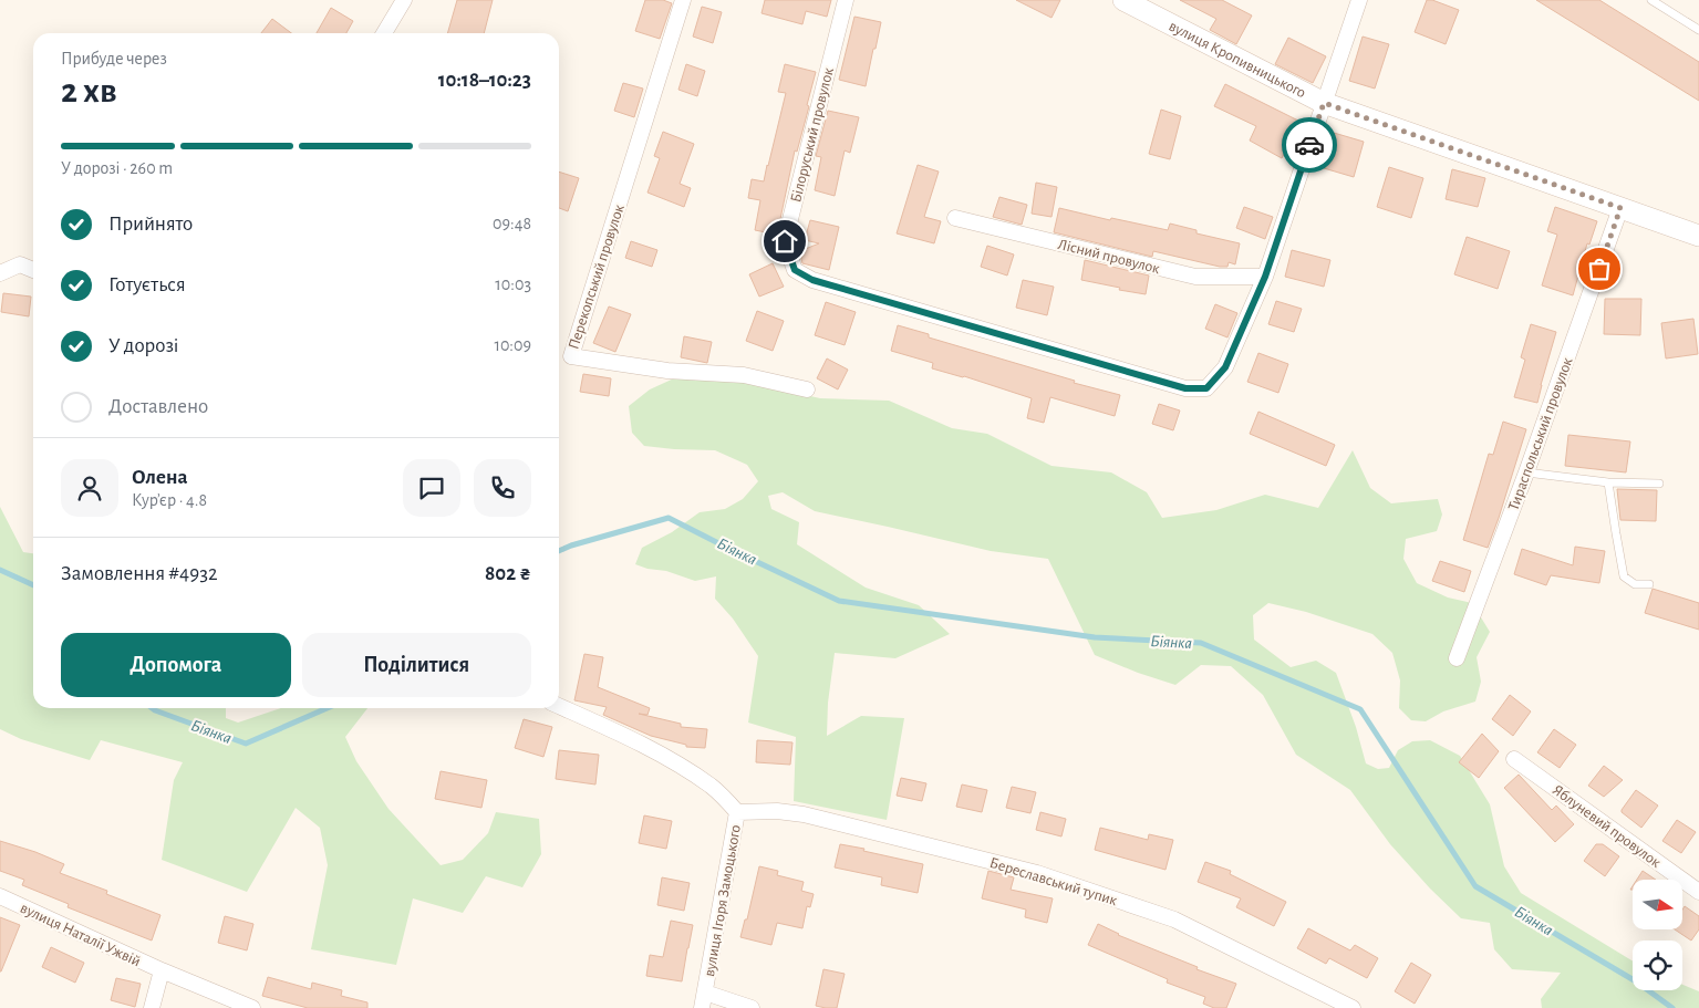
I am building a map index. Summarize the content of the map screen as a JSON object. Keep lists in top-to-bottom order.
{
  "streets": {
    "main road": ["вулиця Кропивницького"],
    "street": [
      "Білоруський провулок",
      "Лісний провулок",
      "Перекопський провулок",
      "Тираспольський провулок",
      "Яблуневий провулок",
      "Береславський тупик",
      "вулиця Ігоря Замоцького",
      "вулиця Наталії Ужвій"
    ]
  },
  "crossings": [
    ["вулиця Кропивницького", "Тираспольський провулок"],
    ["Білоруський провулок", "Лісний провулок"],
    ["Береславський тупик", "вулиця Ігоря Замоцького"]
  ],
  "water": ["Біянка"],
  "north": "right",
  "page": {
    "heading": ["2 хв", "Прибуде через", "10:18–10:23"],
    "panel": [
      "Олена",
      "Кур’єр · 4.8",
      "Замовлення #4932",
      "802 ₴"
    ],
    "bar": "У дорозі · 260 m",
    "list": [
      ["Прийнято", "09:48"],
      ["Готується", "10:03"],
      ["У дорозі", "10:09"],
      "Доставлено"
    ],
    "buttons": ["Допомога", "Поділитися"]
  }
}
